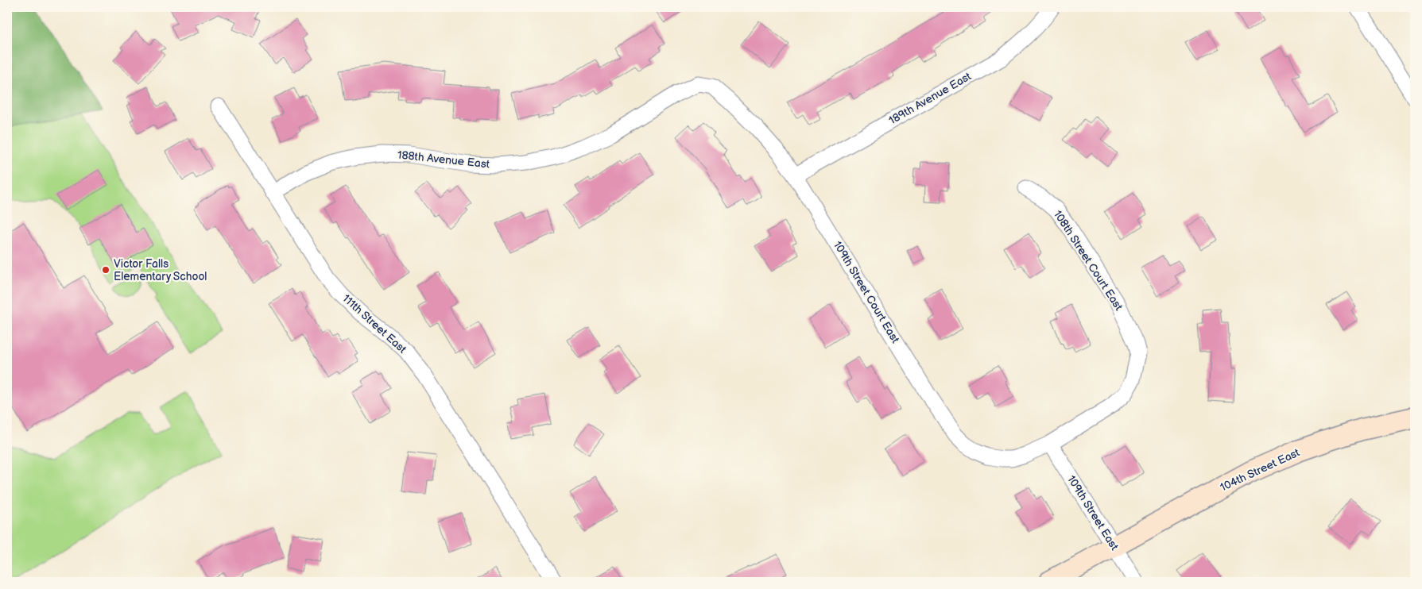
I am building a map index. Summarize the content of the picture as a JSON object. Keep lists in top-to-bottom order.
{
  "streets": {
    "street": [
      "189th Avenue East",
      "188th Avenue East",
      "108th Street Court East",
      "109th Street Court East",
      "111th Street East",
      "104th Street East",
      "109th Street East"
    ]
  },
  "crossings": [
    ["189th Avenue East", "109th Street Court East"],
    ["188th Avenue East", "109th Street Court East"],
    ["188th Avenue East", "111th Street East"],
    ["108th Street Court East", "109th Street Court East"],
    ["108th Street Court East", "109th Street East"],
    ["109th Street Court East", "109th Street East"],
    ["104th Street East", "109th Street East"]
  ],
  "places": ["Victor Falls Elementary School"]
}
